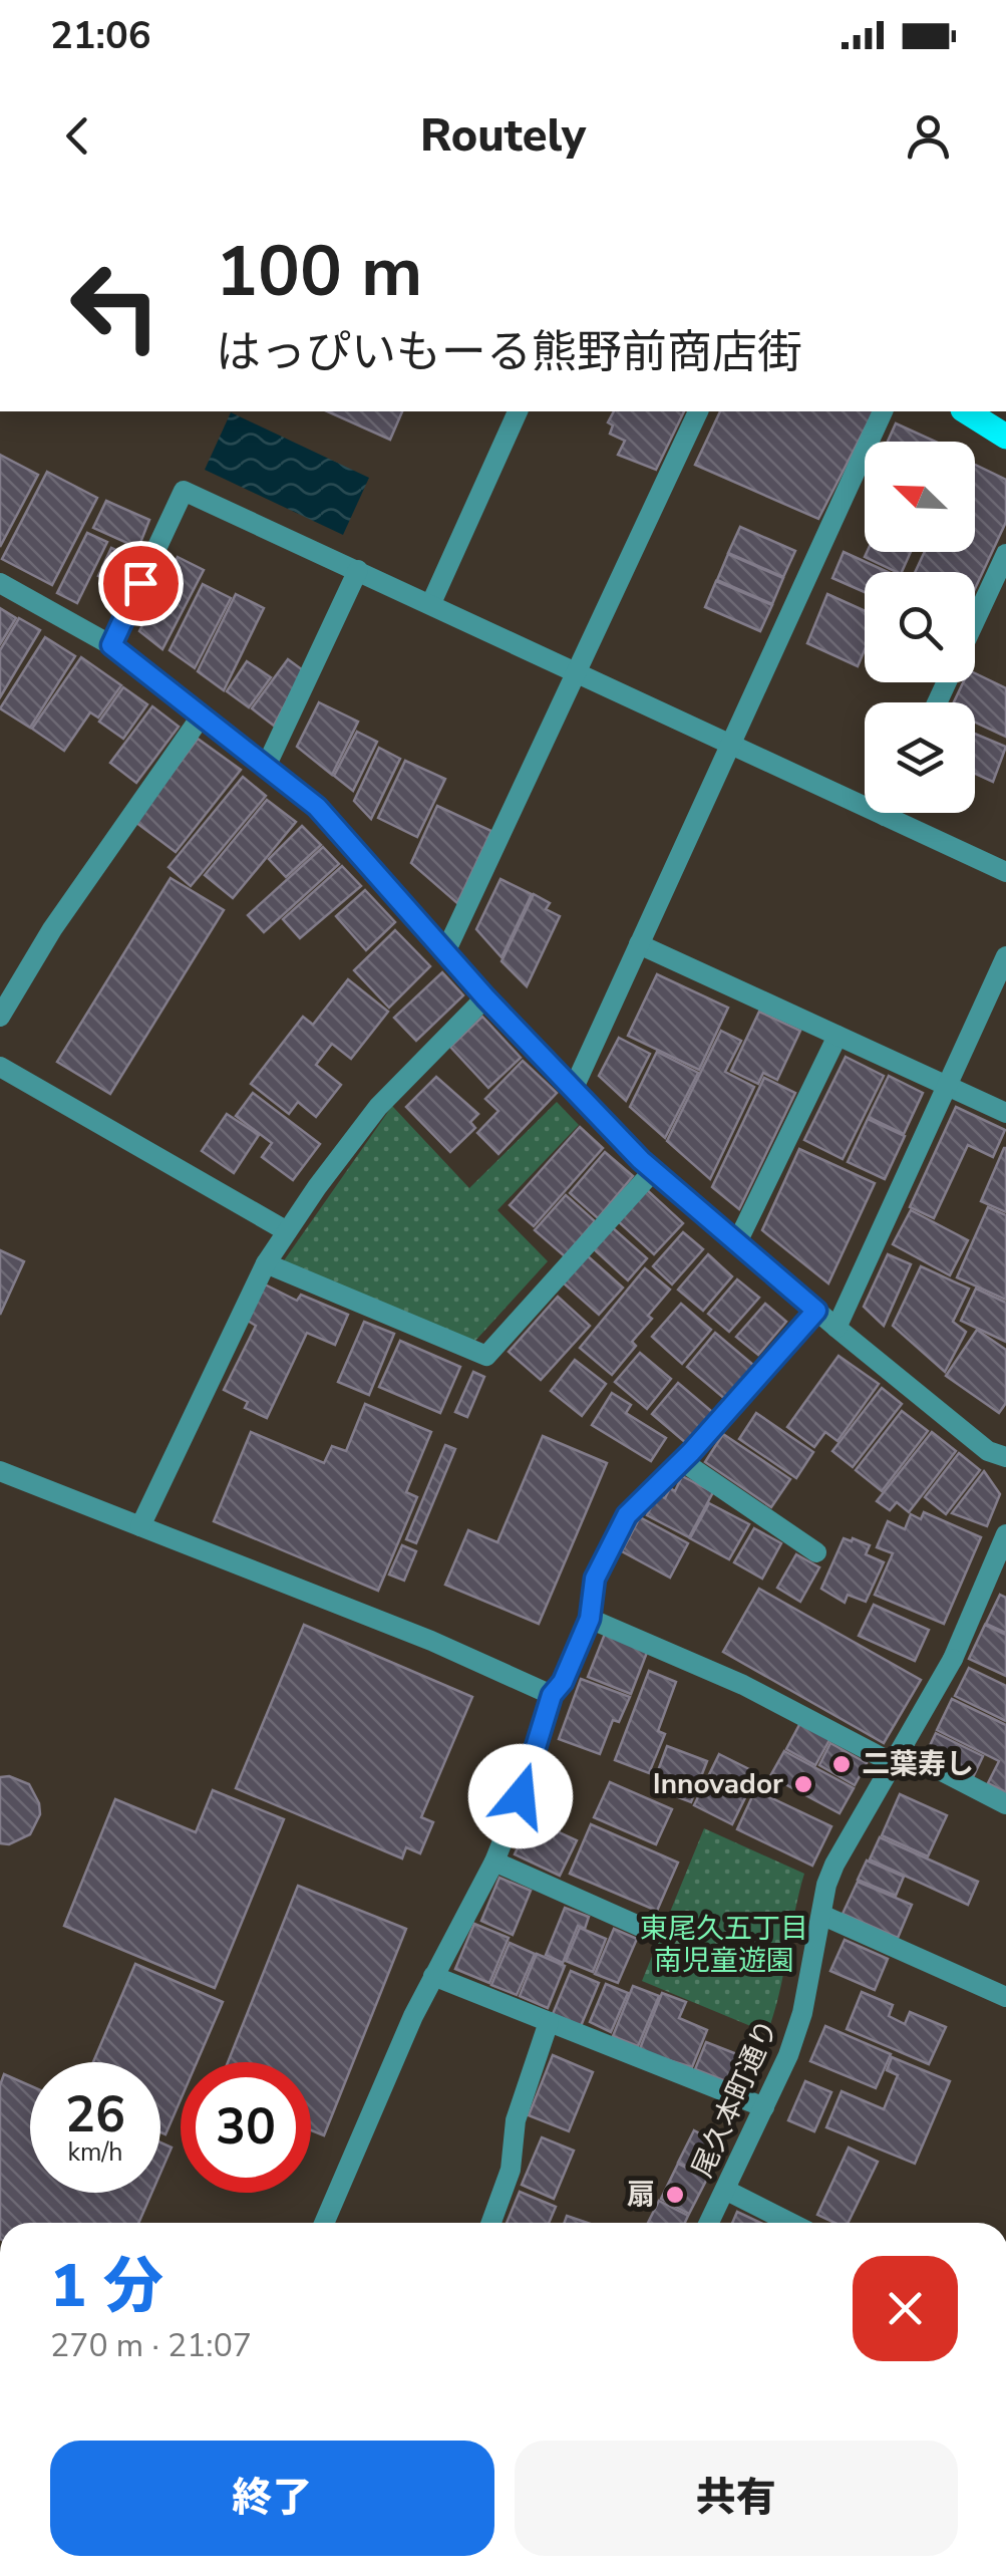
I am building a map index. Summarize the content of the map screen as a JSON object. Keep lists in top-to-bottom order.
{
  "streets": {
    "street": ["尾久本町通り"]
  },
  "parks": ["東尾久五丁目 南児童遊園"],
  "places": ["二葉寿し", "Innovador", "扇"],
  "north": "top left",
  "page": {
    "status": "21:06",
    "header": "Routely",
    "turn": ["100 m", "はっぴいもーる熊野前商店街"],
    "speed": "26 km/h",
    "limit": "30",
    "heading": ["1 分", "270 m · 21:07"],
    "buttons": ["終了", "共有"]
  }
}
